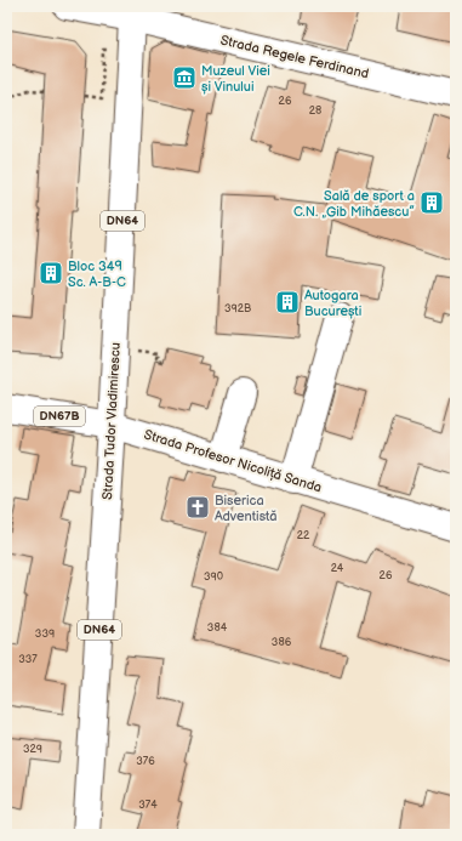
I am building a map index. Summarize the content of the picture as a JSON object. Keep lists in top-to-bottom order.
{
  "streets": {
    "main road": [
      "Strada Regele Ferdinand",
      "DN64",
      "DN67B",
      "Strada Tudor Vladimirescu",
      "Strada Profesor Nicoliță Sanda"
    ]
  },
  "crossings": [
    ["Strada Regele Ferdinand", "Strada Tudor Vladimirescu"],
    ["Strada Tudor Vladimirescu", "Strada Profesor Nicoliță Sanda"]
  ],
  "places": {
    "museum": ["Muzeul Viei și Vinului"],
    "building": ["Sală de sport a C.N. „Gib Mihăescu”", "Bloc 349 Sc. A-B-C", "Autogara București"],
    "church": ["Biserica Adventistă"]
  },
  "house_numbers": [
    "26",
    "28",
    "392B",
    "22",
    "24",
    "26",
    "390",
    "384",
    "339",
    "386",
    "337",
    "329",
    "376",
    "374"
  ]
}
